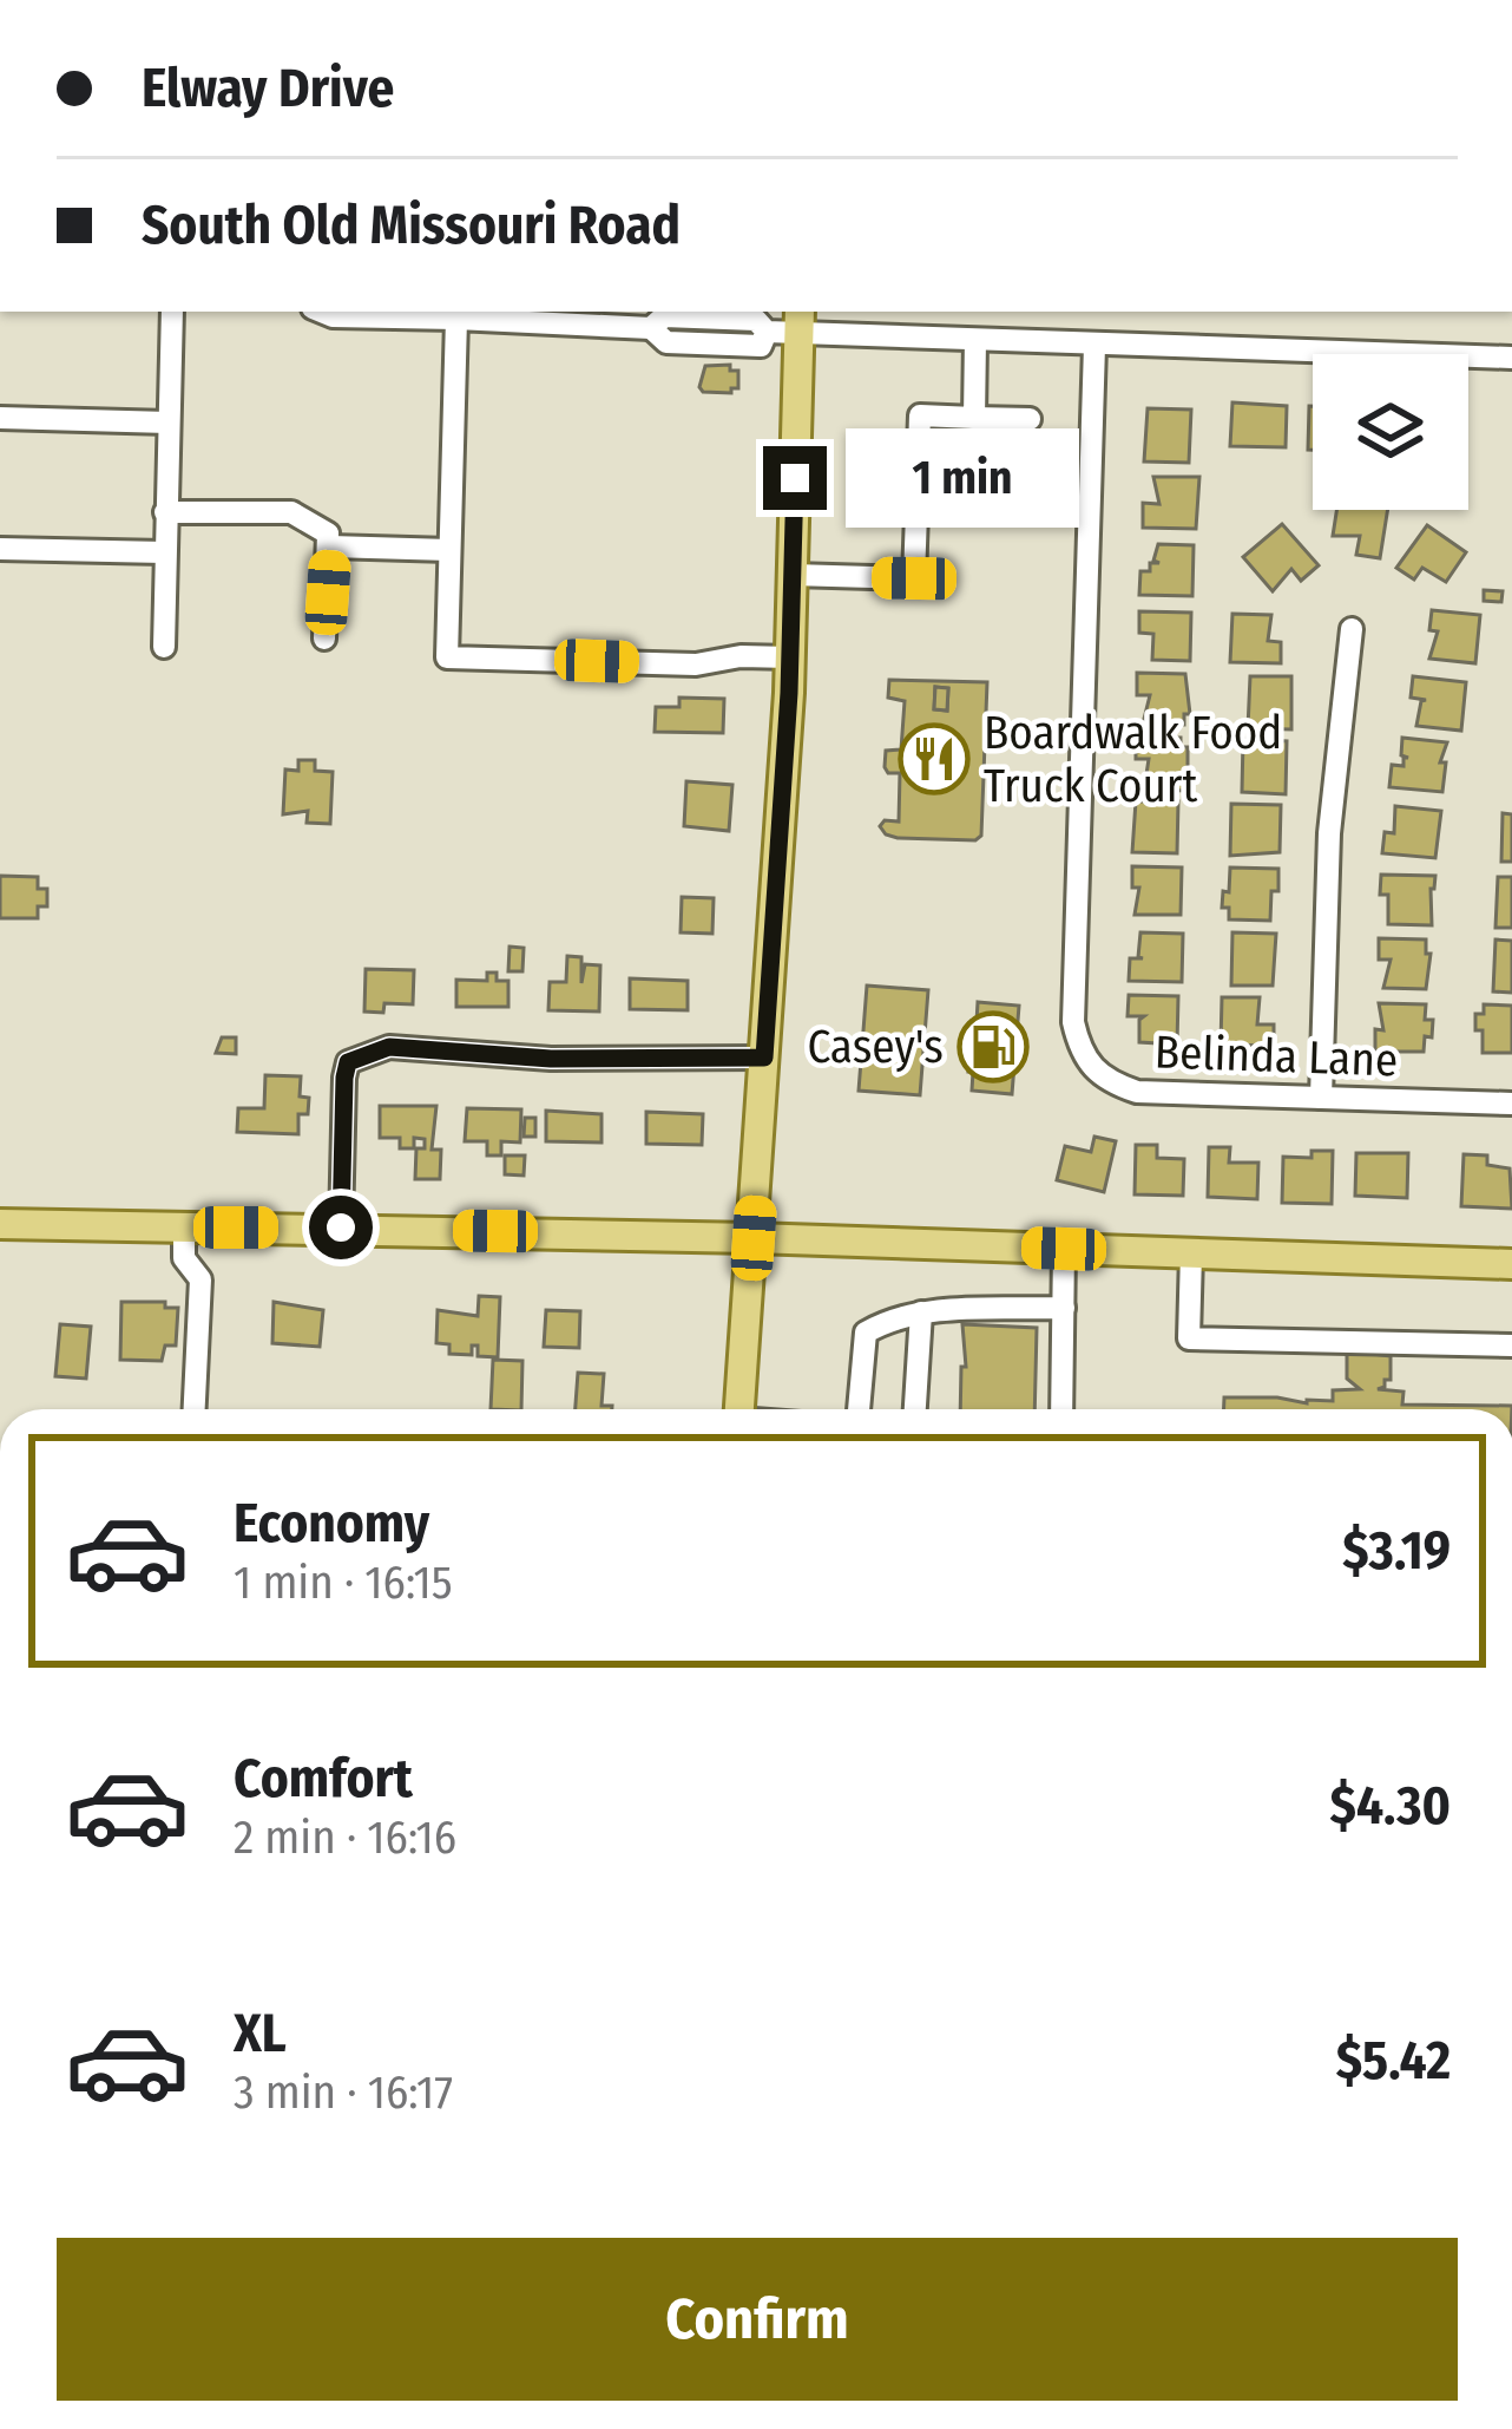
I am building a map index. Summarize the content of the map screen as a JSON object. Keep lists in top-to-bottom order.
{
  "streets": {
    "street": ["Belinda Lane"]
  },
  "places": {
    "restaurant": ["Boardwalk Food Truck Court"],
    "fuel station": ["Casey's"]
  },
  "page": {
    "banner": ["Elway Drive", "South Old Missouri Road"],
    "bubble": "1 min",
    "list": [
      {
        "name": "Economy",
        "note": "1 min · 16:15",
        "value": "$3.19"
      },
      {
        "name": "Comfort",
        "note": "2 min · 16:16",
        "value": "$4.30"
      },
      {
        "name": "XL",
        "note": "3 min · 16:17",
        "value": "$5.42"
      }
    ],
    "buttons": "Confirm"
  }
}
